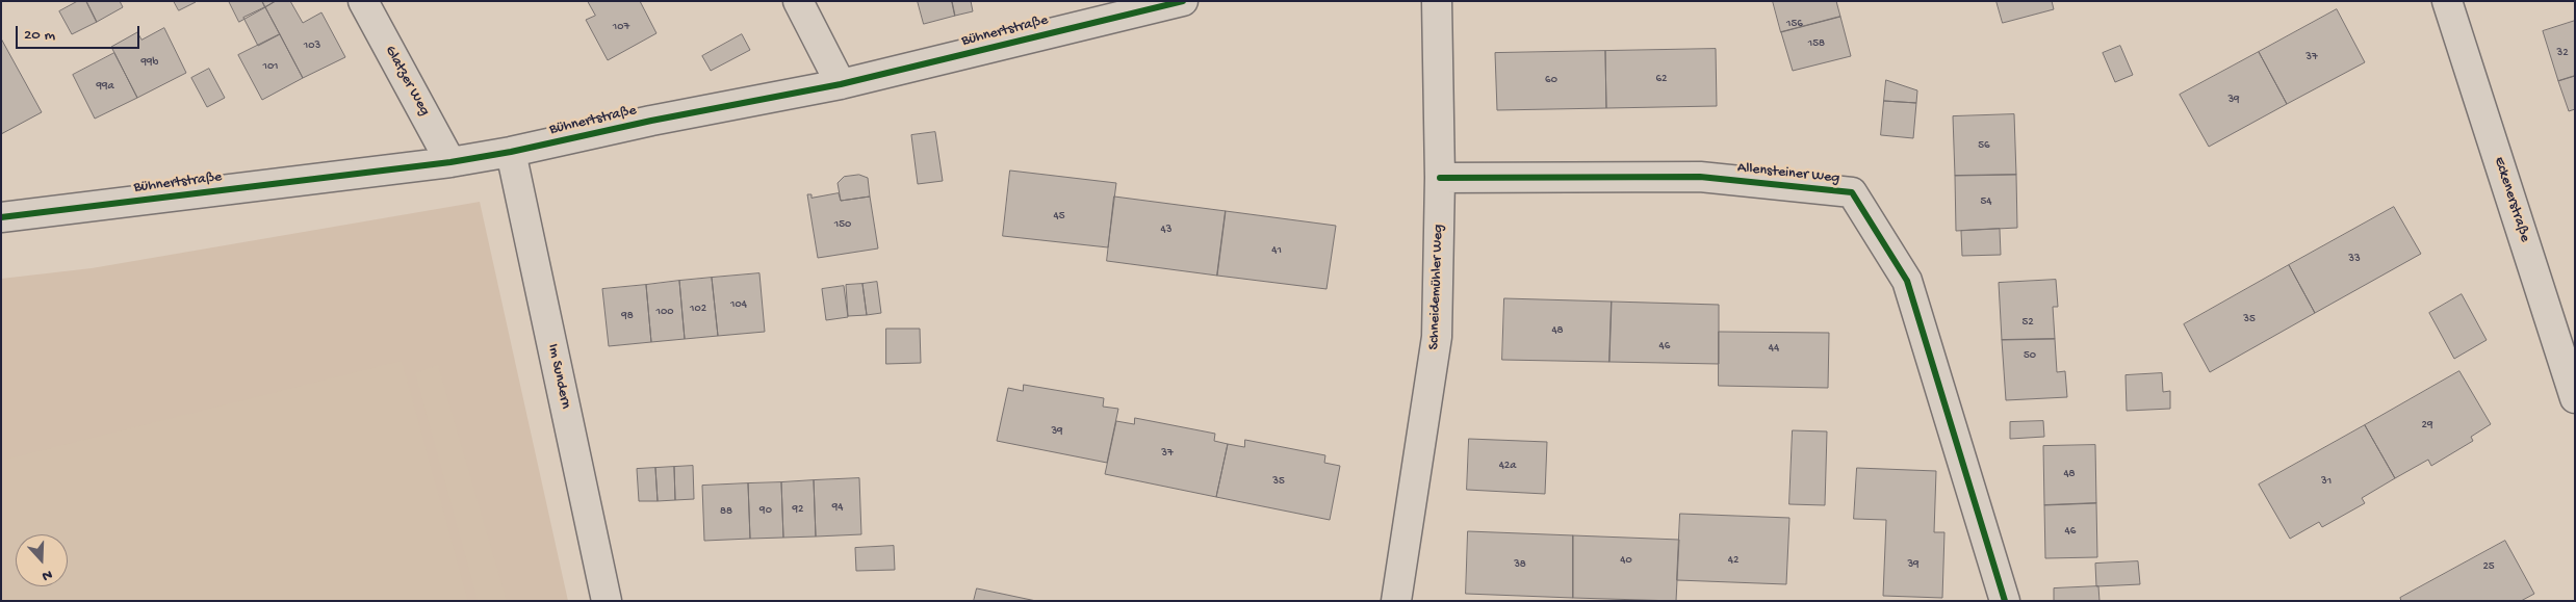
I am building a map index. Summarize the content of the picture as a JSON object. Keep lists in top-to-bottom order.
{
  "streets": {
    "street": [
      "Bühnertstraße",
      "Glatzer Weg",
      "Allensteiner Weg",
      "Eckenerstraße",
      "Schneidemühler Weg",
      "Im Sundern"
    ]
  },
  "crossings": [
    ["Bühnertstraße", "Glatzer Weg"],
    ["Bühnertstraße", "Im Sundern"],
    ["Allensteiner Weg", "Schneidemühler Weg"]
  ],
  "house_numbers": [
    "156",
    "107",
    "158",
    "103",
    "32",
    "37",
    "99b",
    "101",
    "62",
    "60",
    "99a",
    "39",
    "56",
    "54",
    "45",
    "150",
    "43",
    "41",
    "33",
    "104",
    "102",
    "100",
    "98",
    "35",
    "52",
    "48",
    "46",
    "44",
    "50",
    "29",
    "39",
    "37",
    "42a",
    "48",
    "35",
    "31",
    "94",
    "92",
    "90",
    "88",
    "46",
    "40",
    "42",
    "38",
    "39",
    "25"
  ],
  "scale_bar": "20 m",
  "north": "bottom"
}
